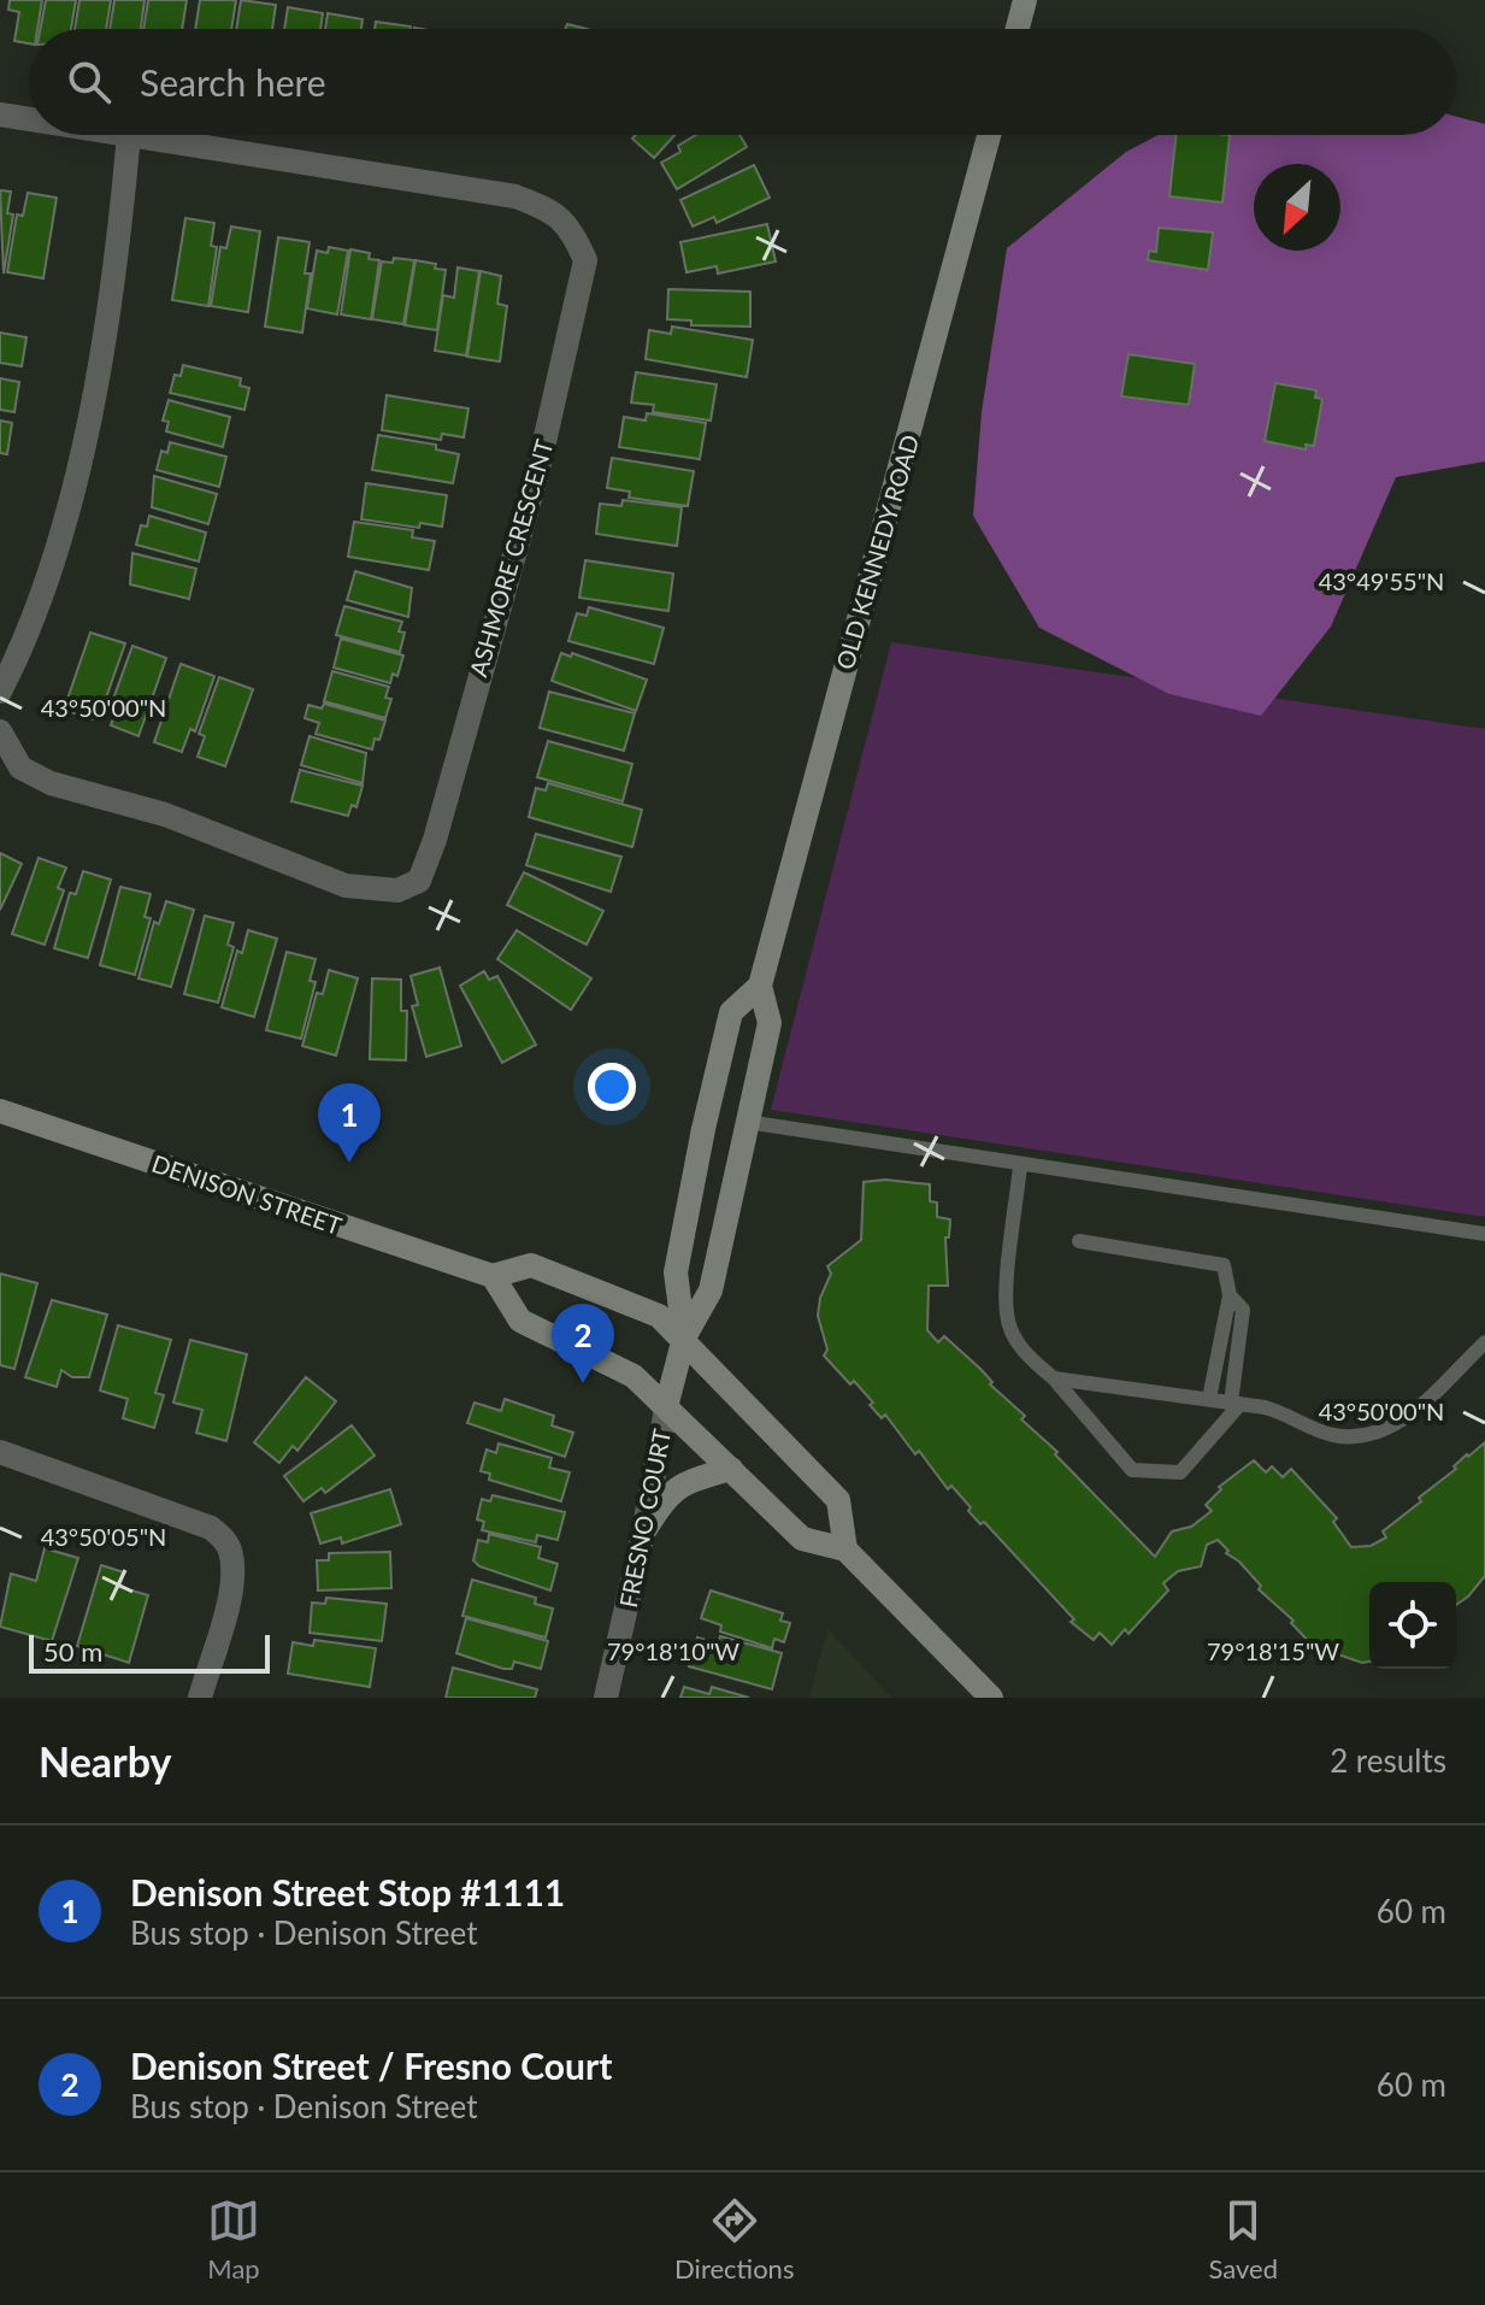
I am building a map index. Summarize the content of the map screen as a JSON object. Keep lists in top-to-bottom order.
{
  "streets": {
    "street": [
      "OLD KENNEDY ROAD",
      "ASHMORE CRESCENT",
      "DENISON STREET",
      "FRESNO COURT"
    ]
  },
  "crossings": [
    ["OLD KENNEDY ROAD", "DENISON STREET"],
    ["OLD KENNEDY ROAD", "FRESNO COURT"],
    ["DENISON STREET", "FRESNO COURT"]
  ],
  "scale_bar": "50 m",
  "north": "bottom left",
  "page": {
    "search": "Search here",
    "pins": ["1", "2"],
    "scale": "50 m",
    "heading": ["Nearby", "2 results"],
    "list": [
      {
        "mark": "1",
        "name": "Denison Street Stop #1111",
        "note": "Bus stop · Denison Street",
        "value": "60 m"
      },
      {
        "mark": "2",
        "name": "Denison Street / Fresno Court",
        "note": "Bus stop · Denison Street",
        "value": "60 m"
      }
    ],
    "nav": ["Map", "Directions", "Saved"]
  },
  "coordinates": [
    "43°49'55\"N",
    "43°50'00\"N",
    "43°50'05\"N",
    "79°18'10\"W",
    "79°18'15\"W"
  ]
}
